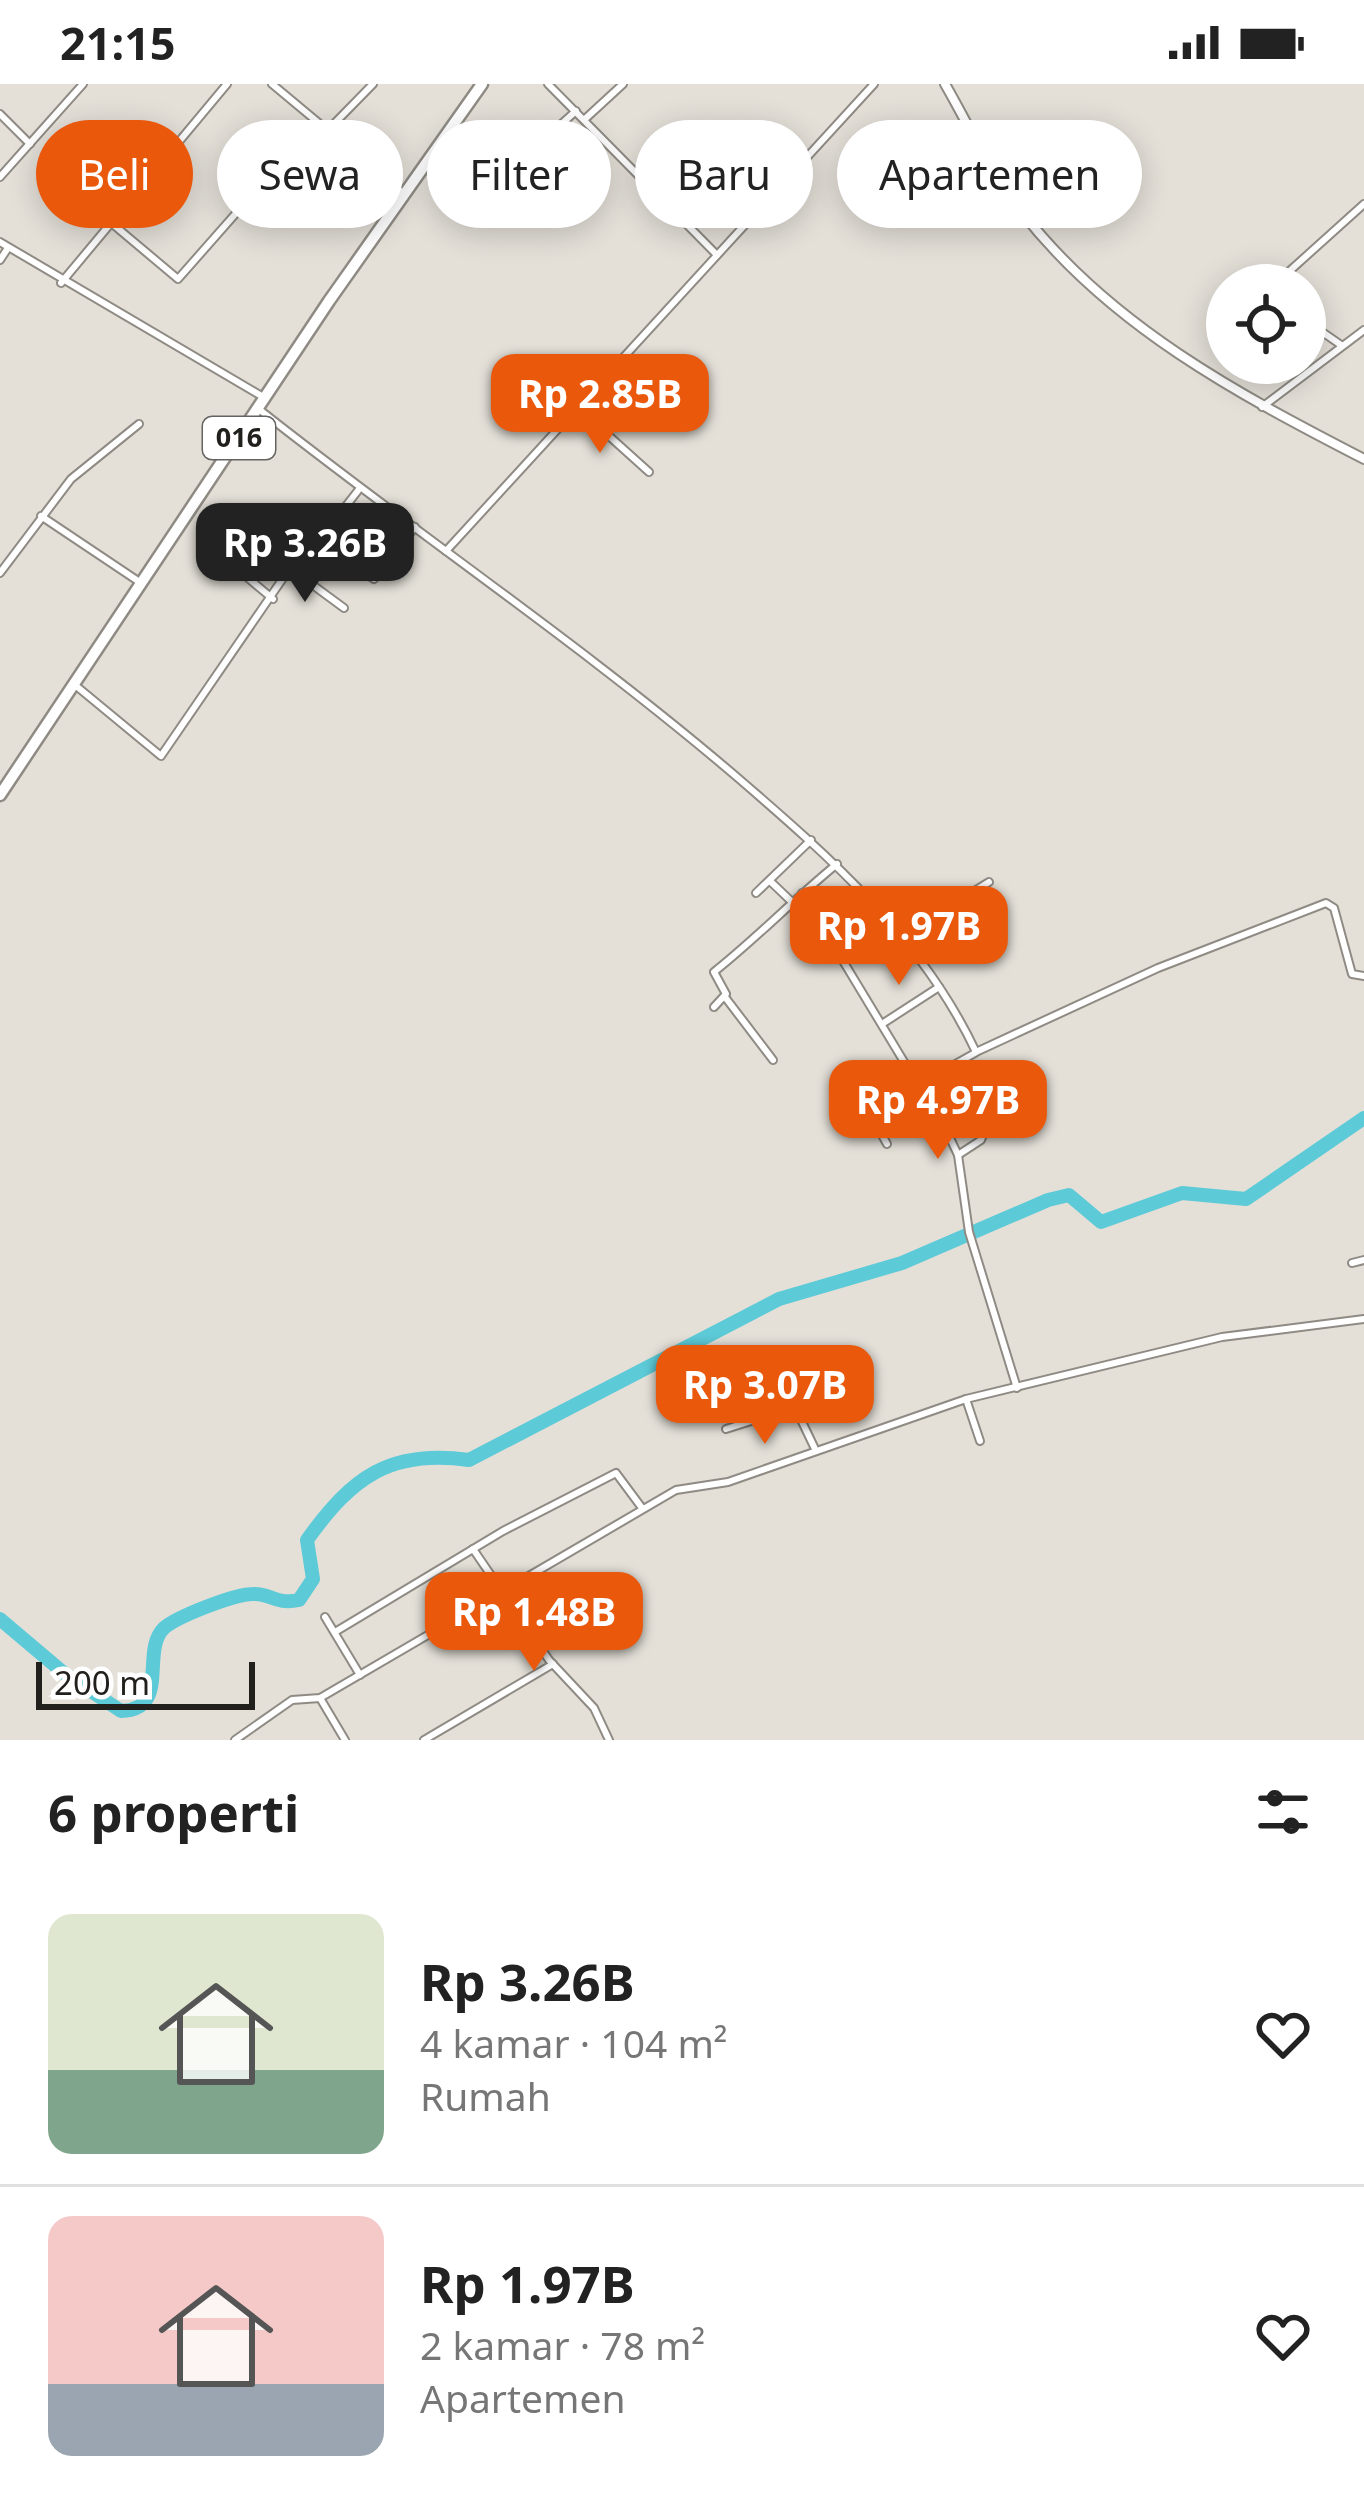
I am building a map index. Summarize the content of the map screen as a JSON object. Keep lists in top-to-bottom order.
{
  "streets": {
    "main road": ["016"]
  },
  "scale_bar": "200 m",
  "page": {
    "status": "21:15",
    "chip": [
      "Beli",
      "Sewa",
      "Filter",
      "Baru",
      "Apartemen"
    ],
    "price": [
      "Rp 2.85B",
      "Rp 3.26B",
      "Rp 1.97B",
      "Rp 4.97B",
      "Rp 3.07B",
      "Rp 1.48B"
    ],
    "scale": "200 m",
    "heading": "6 properti",
    "list": [
      {
        "name": "Rp 3.26B",
        "note": "4 kamar · 104 m² · Rumah"
      },
      {
        "name": "Rp 1.97B",
        "note": "2 kamar · 78 m² · Apartemen"
      }
    ]
  }
}
